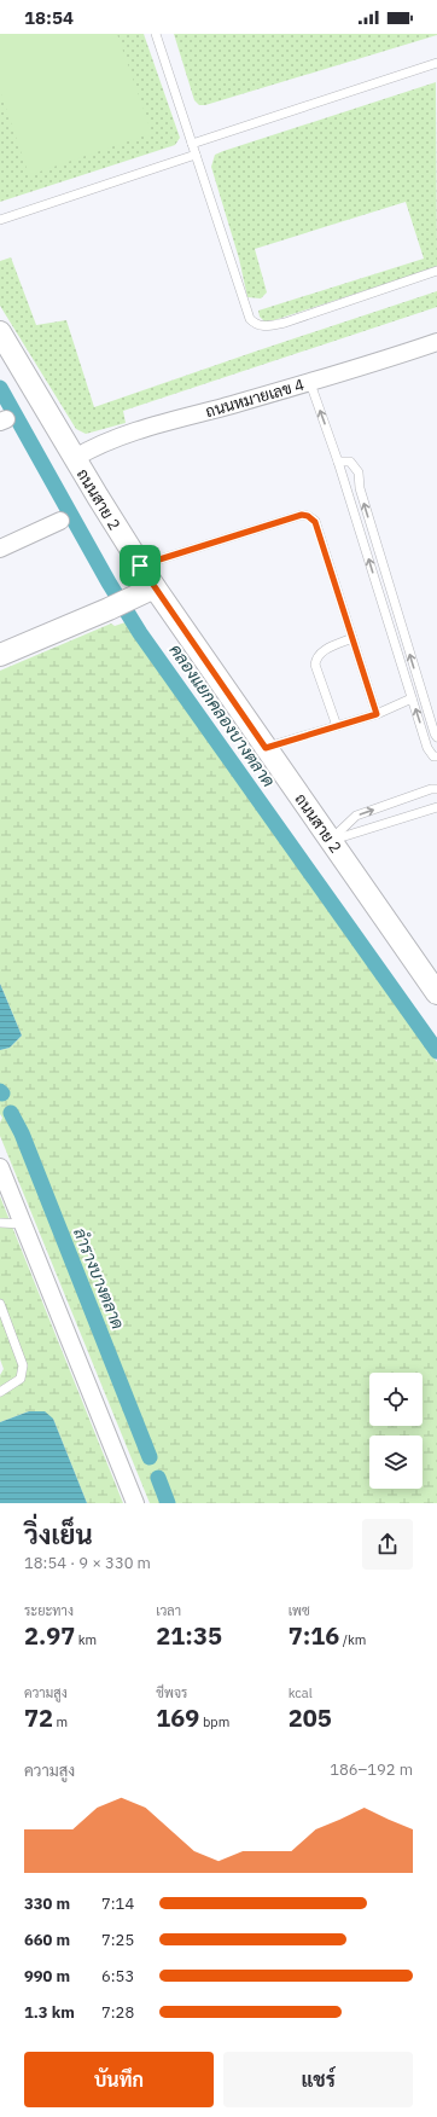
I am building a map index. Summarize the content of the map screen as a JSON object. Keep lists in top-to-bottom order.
{
  "streets": {
    "street": ["ถนนหมายเลข 4", "ถนนสาย 2"]
  },
  "crossings": [
    ["ถนนหมายเลข 4", "ถนนสาย 2"]
  ],
  "water": ["คลองแยกคลองบางตลาด", "ลำรางบางตลาด"],
  "page": {
    "status": "18:54",
    "heading": ["วิ่งเย็น", "18:54 · 9 × 330 m"],
    "stats": [
      ["ระยะทาง", "2.97 km"],
      ["เวลา", "21:35"],
      ["เพซ", "7:16 /km"],
      ["ความสูง", "72 m"],
      ["ชีพจร", "169 bpm"],
      ["kcal", "205"]
    ],
    "chart": ["ความสูง", "186–192 m"],
    "list": [
      {
        "name": "330 m",
        "note": "7:14"
      },
      {
        "name": "660 m",
        "note": "7:25"
      },
      {
        "name": "990 m",
        "note": "6:53"
      },
      {
        "name": "1.3 km",
        "note": "7:28"
      }
    ],
    "buttons": ["บันทึก", "แชร์"]
  }
}
